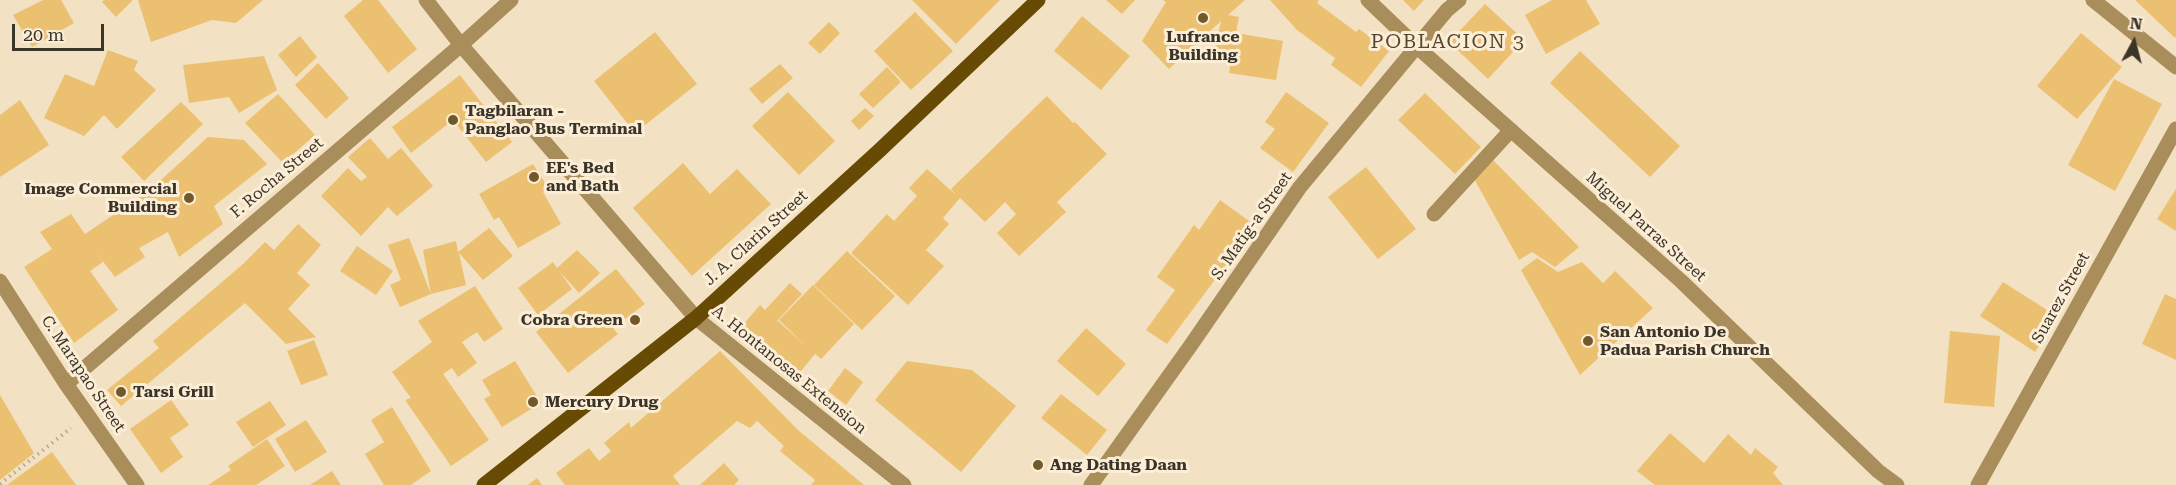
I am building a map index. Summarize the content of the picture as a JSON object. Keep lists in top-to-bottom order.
{
  "streets": {
    "main road": ["J. A. Clarin Street"],
    "street": [
      "F. Rocha Street",
      "S. Matig-a Street",
      "Miguel Parras Street",
      "Suarez Street",
      "A. Hontanosas Extension",
      "C. Marapao Street"
    ]
  },
  "crossings": [
    ["F. Rocha Street", "A. Hontanosas Extension"],
    ["F. Rocha Street", "C. Marapao Street"],
    ["S. Matig-a Street", "Miguel Parras Street"],
    ["J. A. Clarin Street", "A. Hontanosas Extension"]
  ],
  "districts": ["POBLACION 3"],
  "places": [
    "Lufrance Building",
    "Tagbilaran - Panglao Bus Terminal",
    "EE's Bed and Bath",
    "Image Commercial Building",
    "Cobra Green",
    "San Antonio De Padua Parish Church",
    "Tarsi Grill",
    "Mercury Drug",
    "Ang Dating Daan"
  ],
  "scale_bar": "20 m",
  "north": "top"
}
